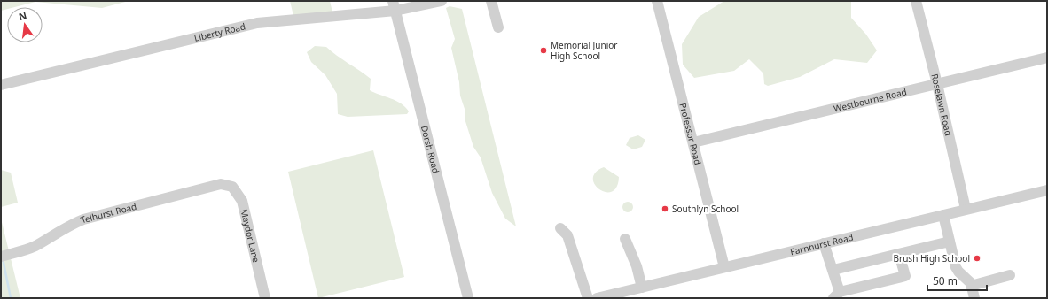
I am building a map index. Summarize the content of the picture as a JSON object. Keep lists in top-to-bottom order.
{
  "streets": {
    "street": [
      "Liberty Road",
      "Westbourne Road",
      "Roselawn Road",
      "Professor Road",
      "Dorsh Road",
      "Telhurst Road",
      "Maydor Lane",
      "Farnhurst Road"
    ]
  },
  "crossings": [
    ["Liberty Road", "Dorsh Road"],
    ["Westbourne Road", "Roselawn Road"],
    ["Westbourne Road", "Professor Road"],
    ["Roselawn Road", "Farnhurst Road"],
    ["Professor Road", "Farnhurst Road"],
    ["Telhurst Road", "Maydor Lane"]
  ],
  "places": ["Memorial Junior High School", "Southlyn School", "Brush High School"],
  "scale_bar": "50 m",
  "north": "top"
}
